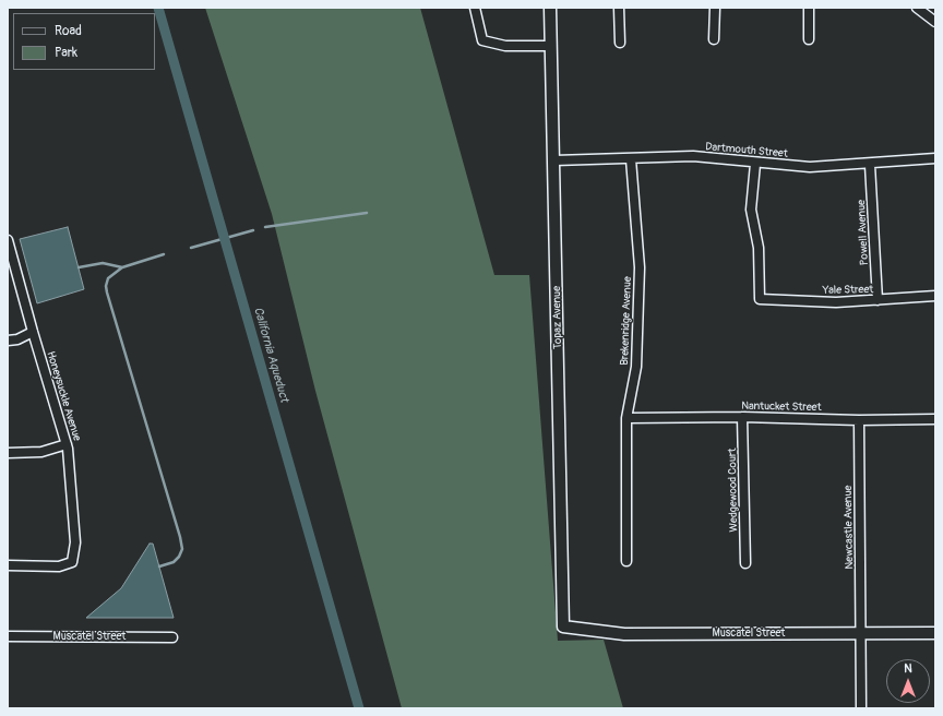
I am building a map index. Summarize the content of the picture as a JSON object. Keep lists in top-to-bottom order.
{
  "streets": {
    "street": [
      "Dartmouth Street",
      "Powell Avenue",
      "Yale Street",
      "Topaz Avenue",
      "Brekenridge Avenue",
      "Honeysuckle Avenue",
      "Nantucket Street",
      "Wedgewood Court",
      "Newcastle Avenue",
      "Muscatel Street"
    ]
  },
  "crossings": [
    ["Dartmouth Street", "Powell Avenue"],
    ["Dartmouth Street", "Yale Street"],
    ["Dartmouth Street", "Topaz Avenue"],
    ["Dartmouth Street", "Brekenridge Avenue"],
    ["Powell Avenue", "Yale Street"],
    ["Topaz Avenue", "Muscatel Street"],
    ["Brekenridge Avenue", "Nantucket Street"],
    ["Nantucket Street", "Wedgewood Court"],
    ["Nantucket Street", "Newcastle Avenue"],
    ["Newcastle Avenue", "Muscatel Street"]
  ],
  "water": ["California Aqueduct"],
  "legend": ["Road", "Park"],
  "north": "top"
}
